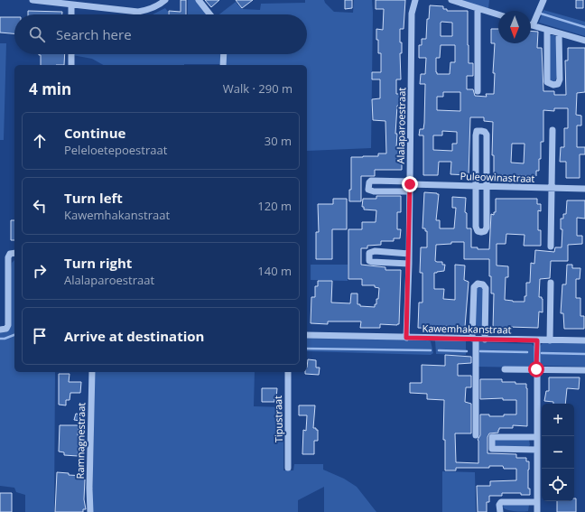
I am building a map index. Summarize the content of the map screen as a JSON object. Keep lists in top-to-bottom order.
{
  "streets": {
    "street": [
      "Alalaparoestraat",
      "Puleowinastraat",
      "Kawemhakanstraat",
      "Tipustraat",
      "Ramnagnestraat"
    ]
  },
  "crossings": [
    ["Alalaparoestraat", "Puleowinastraat"],
    ["Alalaparoestraat", "Kawemhakanstraat"]
  ],
  "north": "bottom",
  "page": {
    "search": "Search here",
    "heading": ["4 min", "Walk · 290 m"],
    "list": [
      ["Continue", "Peleloetepoestraat", "30 m"],
      ["Turn left", "Kawemhakanstraat", "120 m"],
      ["Turn right", "Alalaparoestraat", "140 m"],
      "Arrive at destination"
    ],
    "map_buttons": ["+", "−"]
  }
}
